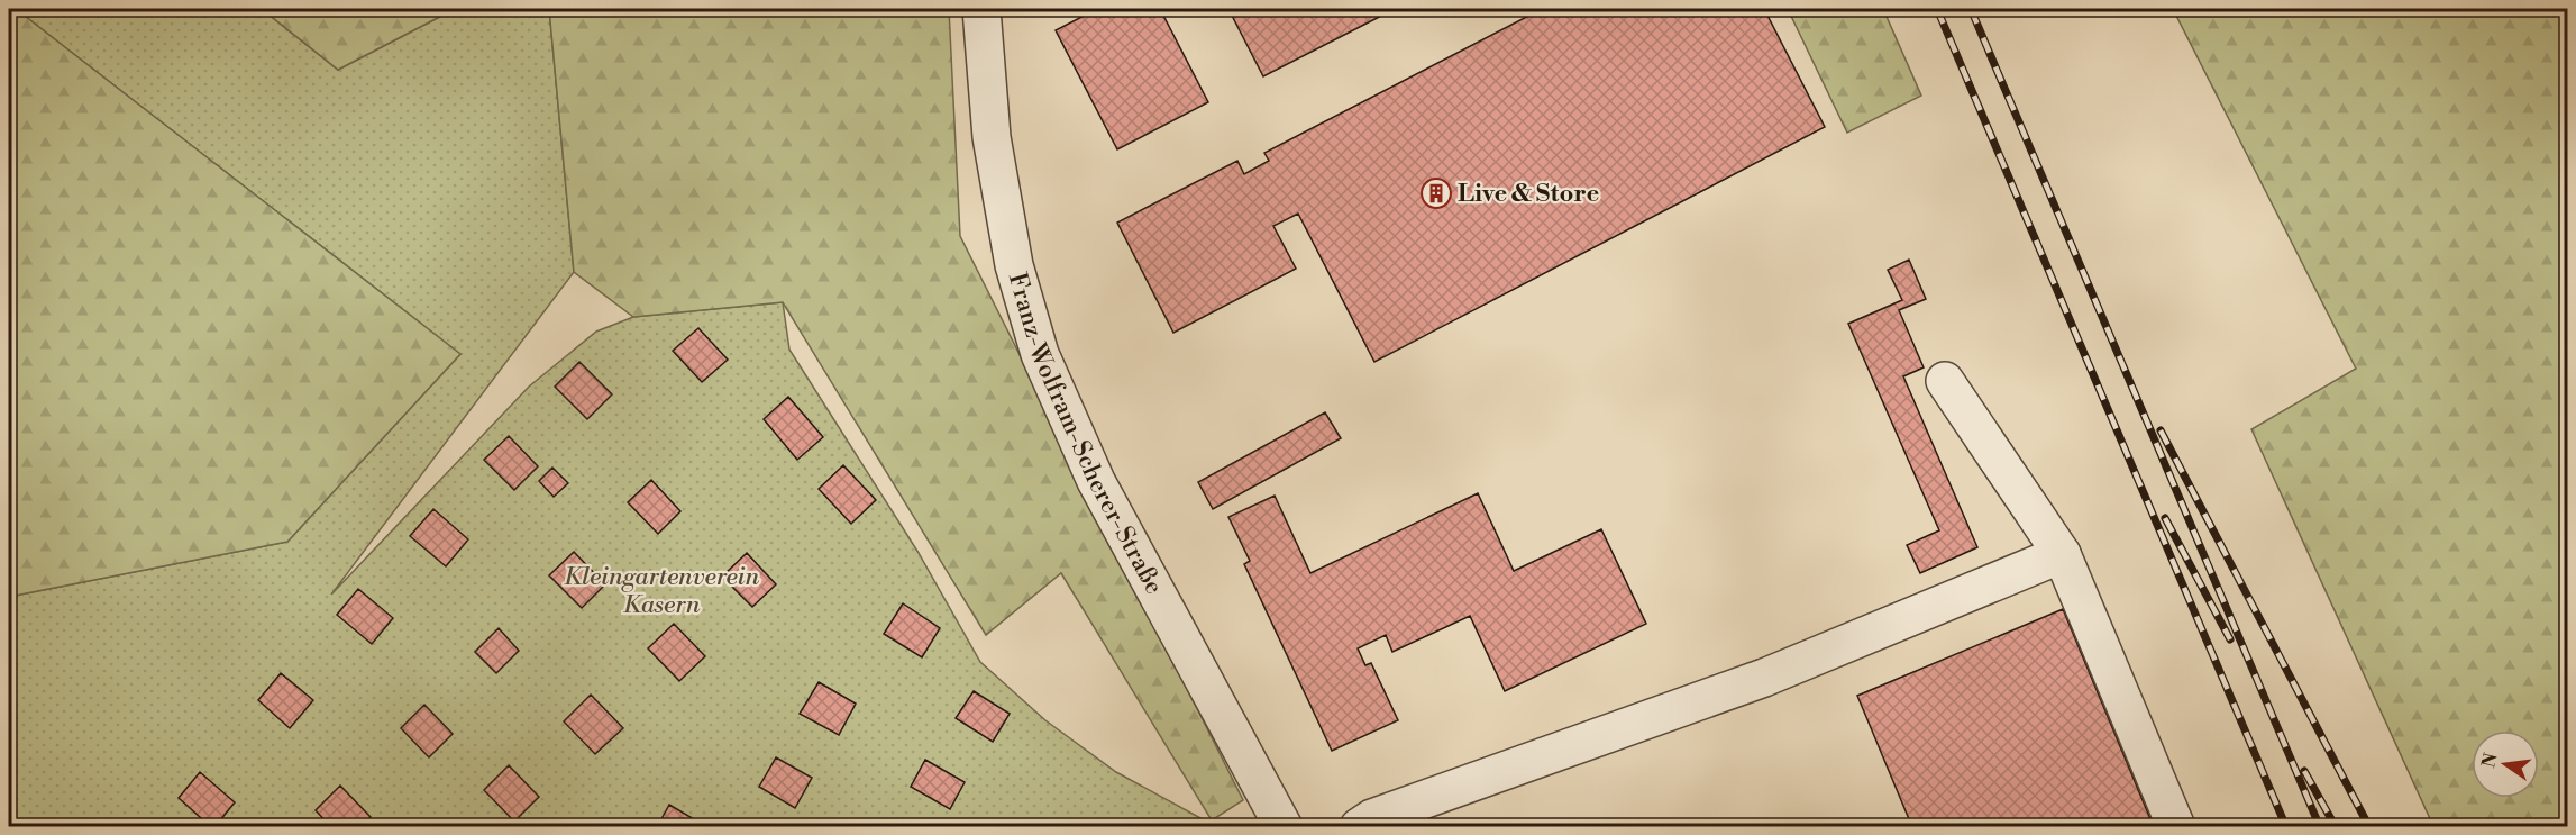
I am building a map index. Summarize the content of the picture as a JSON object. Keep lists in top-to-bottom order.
{
  "streets": {
    "street": ["Franz-Wolfram-Scherer-Straße"]
  },
  "parks": ["Kleingartenverein Kasern"],
  "places": {
    "building": ["Live & Store"]
  },
  "north": "left"
}
